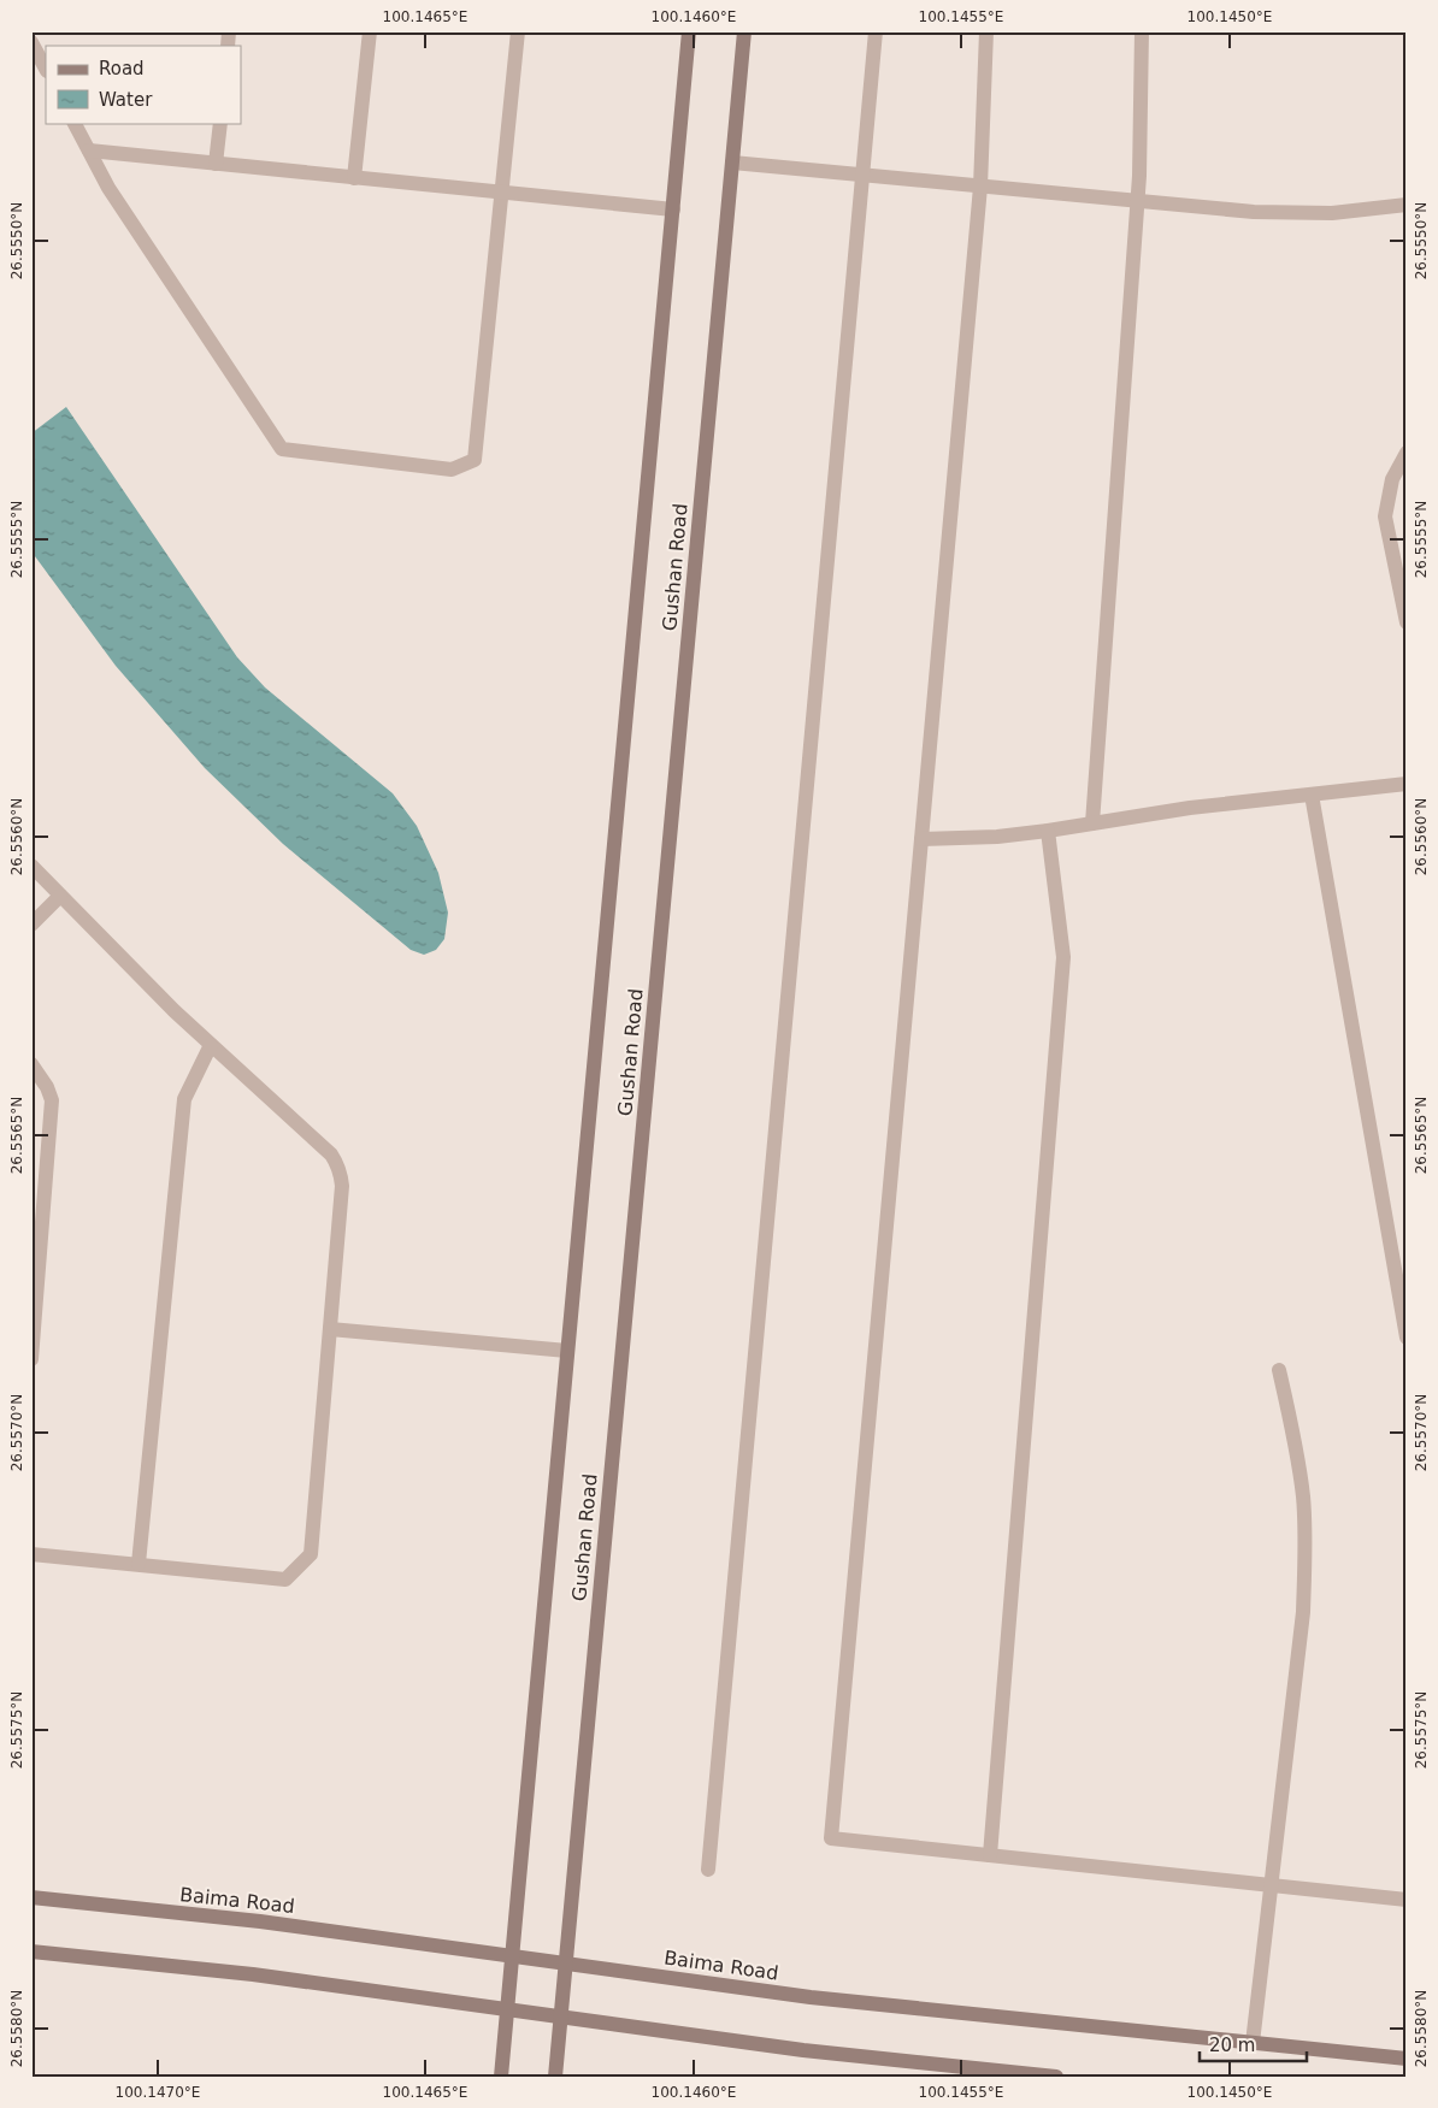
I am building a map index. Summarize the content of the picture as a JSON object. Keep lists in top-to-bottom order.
{
  "streets": {
    "street": ["Gushan Road", "Baima Road"]
  },
  "crossings": [
    ["Gushan Road", "Baima Road"]
  ],
  "legend": ["Road", "Water"],
  "scale_bar": "20 m",
  "coordinates": [
    "100.1465°E",
    "100.1460°E",
    "100.1455°E",
    "100.1450°E",
    "26.5550°N",
    "26.5555°N",
    "26.5560°N",
    "26.5565°N",
    "26.5570°N",
    "26.5575°N",
    "26.5580°N",
    "100.1470°E"
  ]
}
